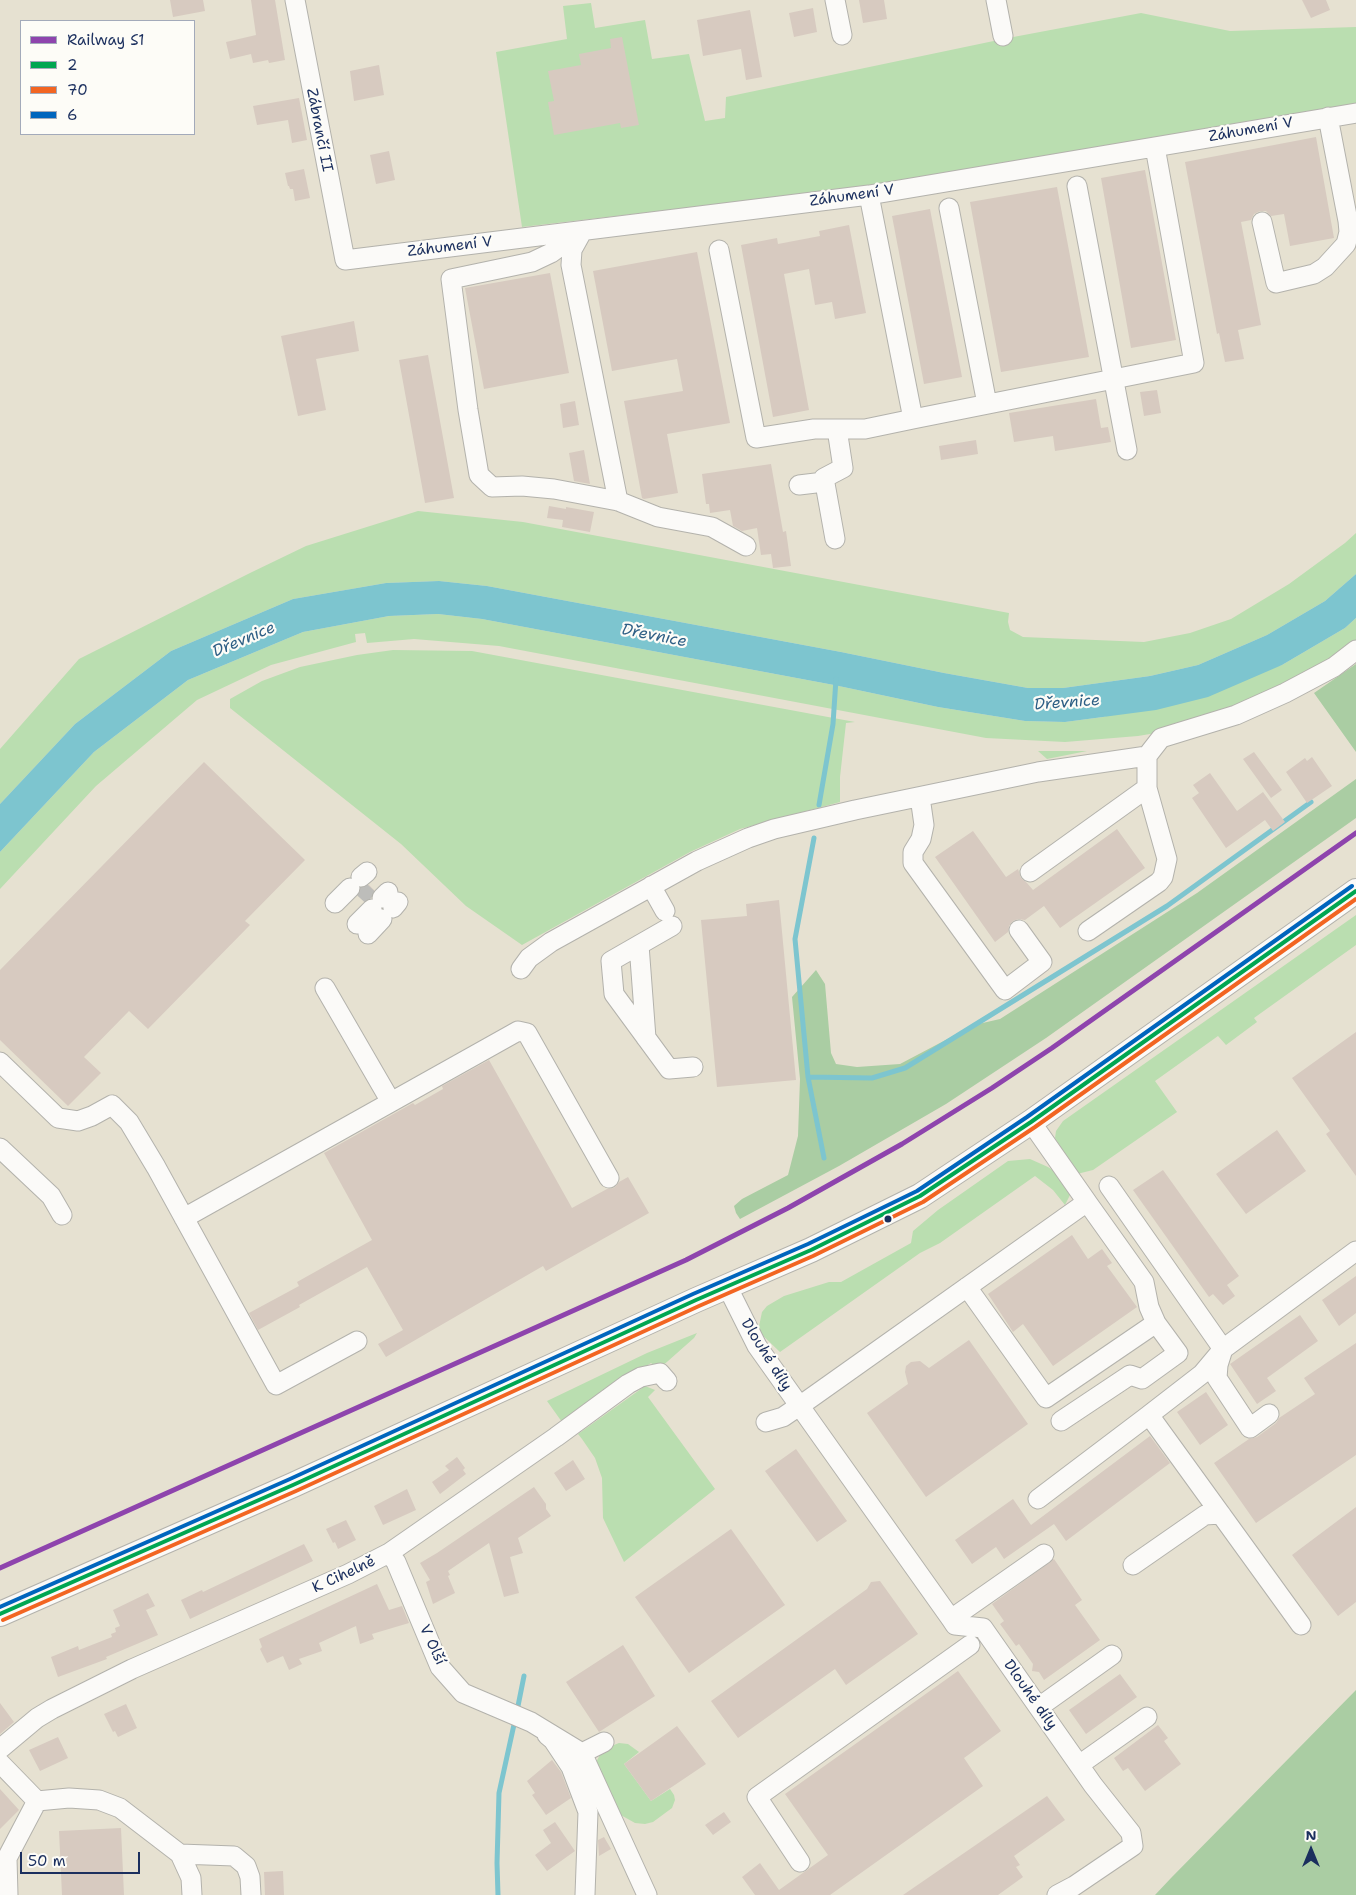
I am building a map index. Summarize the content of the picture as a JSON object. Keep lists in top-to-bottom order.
{
  "streets": {
    "street": [
      "Zábrančí II",
      "Záhumení V",
      "Dlouhé díly",
      "K Cihelně",
      "V Olší"
    ]
  },
  "crossings": [
    ["Zábrančí II", "Záhumení V"],
    ["K Cihelně", "V Olší"]
  ],
  "water": ["Dřevnice"],
  "lines": [
    "rail line S1",
    "transit line 6",
    "transit line 2",
    "transit line 70"
  ],
  "legend": [
    "Railway S1",
    "2",
    "70",
    "6"
  ],
  "scale_bar": "50 m",
  "north": "top"
}
